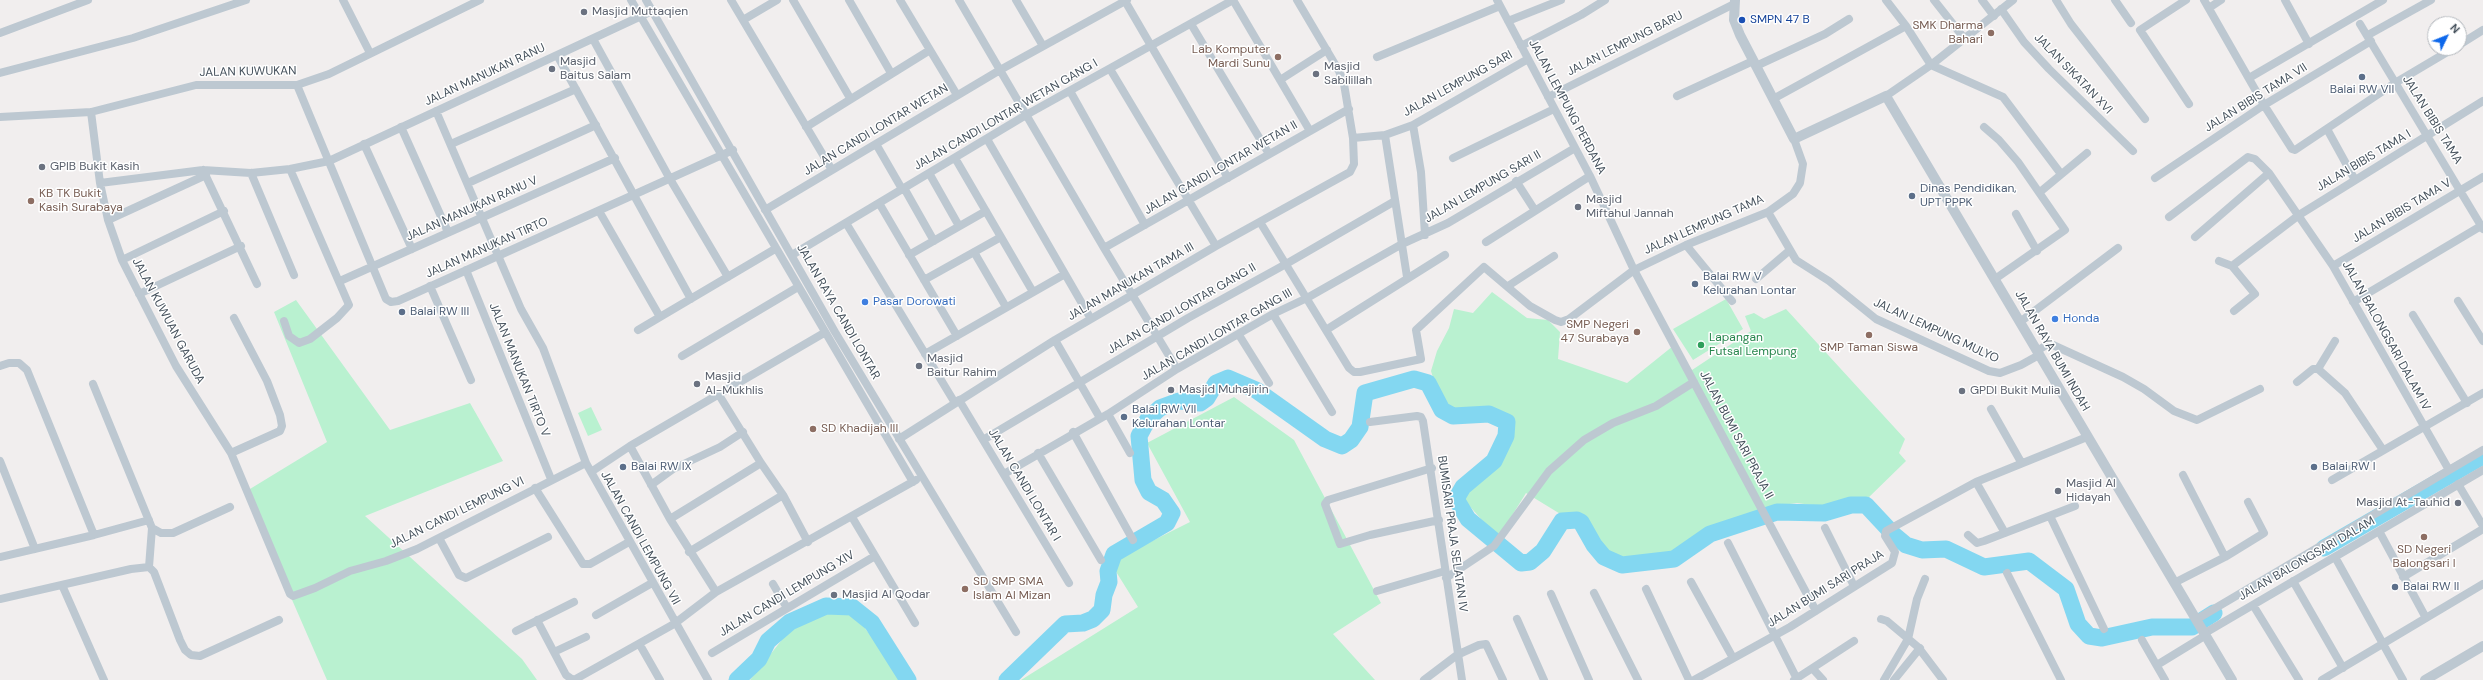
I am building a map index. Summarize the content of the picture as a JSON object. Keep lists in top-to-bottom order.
{
  "streets": {
    "street": [
      "JALAN LEMPUNG BARU",
      "JALAN KUWUKAN",
      "JALAN SIKATAN XVI",
      "JALAN MANUKAN RANU",
      "JALAN LEMPUNG SARI",
      "JALAN BIBIS TAMA VII",
      "JALAN LEMPUNG PERDANA",
      "JALAN CANDI LONTAR WETAN GANG I",
      "JALAN BIBIS TAMA",
      "JALAN CANDI LONTAR WETAN",
      "JALAN BIBIS TAMA I",
      "JALAN CANDI LONTAR WETAN II",
      "JALAN LEMPUNG SARI II",
      "JALAN MANUKAN RANU V",
      "JALAN BIBIS TAMA V",
      "JALAN LEMPUNG TAMA",
      "JALAN MANUKAN TIRTO",
      "JALAN MANUKAN TAMA III",
      "JALAN CANDI LONTAR GANG II",
      "JALAN RAYA CANDI LONTAR",
      "JALAN KUWUAN GARUDA",
      "JALAN LEMPUNG MULYO",
      "JALAN CANDI LONTAR GANG III",
      "JALAN BALONGSARI DALAM IV",
      "JALAN RAYA BUMI INDAH",
      "JALAN MANUKAN TIRTO V",
      "JALAN BUMI SARI PRAJA II",
      "JALAN CANDI LONTAR I",
      "JALAN CANDI LEMPUNG VI",
      "BUMISARI PRAJA SELATAN IV",
      "JALAN CANDI LEMPUNG VII",
      "JALAN BALONGSARI DALAM",
      "JALAN BUMI SARI PRAJA",
      "JALAN CANDI LEMPUNG XIV"
    ]
  },
  "crossings": [
    ["JALAN LEMPUNG BARU", "JALAN LEMPUNG PERDANA"],
    ["JALAN KUWUKAN", "JALAN MANUKAN TIRTO"],
    ["JALAN KUWUKAN", "JALAN KUWUAN GARUDA"],
    ["JALAN MANUKAN RANU", "JALAN MANUKAN TIRTO"],
    ["JALAN MANUKAN RANU", "JALAN RAYA CANDI LONTAR"],
    ["JALAN MANUKAN RANU", "JALAN KUWUAN GARUDA"],
    ["JALAN MANUKAN RANU", "JALAN CANDI LEMPUNG VII"],
    ["JALAN LEMPUNG SARI", "JALAN LEMPUNG PERDANA"],
    ["JALAN LEMPUNG SARI", "JALAN MANUKAN TAMA III"],
    ["JALAN BIBIS TAMA VII", "JALAN BIBIS TAMA"],
    ["JALAN LEMPUNG PERDANA", "JALAN LEMPUNG SARI II"],
    ["JALAN LEMPUNG PERDANA", "JALAN LEMPUNG TAMA"],
    ["JALAN LEMPUNG PERDANA", "JALAN BUMI SARI PRAJA II"],
    ["JALAN CANDI LONTAR WETAN GANG I", "JALAN RAYA CANDI LONTAR"],
    ["JALAN CANDI LONTAR WETAN GANG I", "JALAN CANDI LONTAR I"],
    ["JALAN BIBIS TAMA", "JALAN BIBIS TAMA I"],
    ["JALAN BIBIS TAMA", "JALAN BIBIS TAMA V"],
    ["JALAN CANDI LONTAR WETAN", "JALAN RAYA CANDI LONTAR"],
    ["JALAN BIBIS TAMA I", "JALAN BALONGSARI DALAM IV"],
    ["JALAN CANDI LONTAR WETAN II", "JALAN MANUKAN TAMA III"],
    ["JALAN LEMPUNG SARI II", "JALAN CANDI LONTAR GANG III"],
    ["JALAN MANUKAN RANU V", "JALAN MANUKAN TIRTO"],
    ["JALAN MANUKAN RANU V", "JALAN CANDI LEMPUNG VII"],
    ["JALAN BIBIS TAMA V", "JALAN BALONGSARI DALAM IV"],
    ["JALAN LEMPUNG TAMA", "JALAN LEMPUNG MULYO"],
    ["JALAN LEMPUNG TAMA", "JALAN BUMI SARI PRAJA II"],
    ["JALAN MANUKAN TIRTO", "JALAN RAYA CANDI LONTAR"],
    ["JALAN MANUKAN TIRTO", "JALAN MANUKAN TIRTO V"],
    ["JALAN MANUKAN TIRTO", "JALAN CANDI LEMPUNG VII"],
    ["JALAN MANUKAN TAMA III", "JALAN RAYA CANDI LONTAR"],
    ["JALAN MANUKAN TAMA III", "JALAN CANDI LONTAR I"],
    ["JALAN CANDI LONTAR GANG II", "JALAN CANDI LONTAR I"],
    ["JALAN KUWUAN GARUDA", "JALAN CANDI LEMPUNG VI"],
    ["JALAN LEMPUNG MULYO", "JALAN RAYA BUMI INDAH"],
    ["JALAN CANDI LONTAR GANG III", "JALAN CANDI LONTAR I"],
    ["JALAN RAYA BUMI INDAH", "JALAN BALONGSARI DALAM"],
    ["JALAN RAYA BUMI INDAH", "JALAN BUMI SARI PRAJA"],
    ["JALAN MANUKAN TIRTO V", "JALAN CANDI LEMPUNG VI"],
    ["JALAN BUMI SARI PRAJA II", "JALAN BUMI SARI PRAJA"],
    ["JALAN CANDI LEMPUNG VI", "JALAN CANDI LEMPUNG VII"]
  ],
  "places": [
    "Masjid Muttaqien",
    "SMPN 47 B",
    "SMK Dharma Bahari",
    "Lab Komputer Mardi Sunu",
    "Masjid Baitus Salam",
    "Masjid Sabilillah",
    "Balai RW VII",
    "GPIB Bukit Kasih",
    "Dinas Pendidikan, UPT PPPK",
    "KB TK Bukit Kasih Surabaya",
    "Masjid Miftahul Jannah",
    "Balai RW V Kelurahan Lontar",
    "Pasar Dorowati",
    "Balai RW III",
    "Honda",
    "SMP Negeri 47 Surabaya",
    "SMP Taman Siswa",
    "Lapangan Futsal Lempung",
    "Masjid Baitur Rahim",
    "Masjid Al-Mukhlis",
    "Masjid Muhajirin",
    "GPDI Bukit Mulia",
    "Balai RW VII Kelurahan Lontar",
    "SD Khadijah III",
    "Balai RW IX",
    "Balai RW I",
    "Masjid Al Hidayah",
    "Masjid At-Tauhid",
    "SD Negeri Balongsari I",
    "Balai RW II",
    "SD SMP SMA Islam Al Mizan",
    "Masjid Al Qodar"
  ],
  "north": "top right"
}
